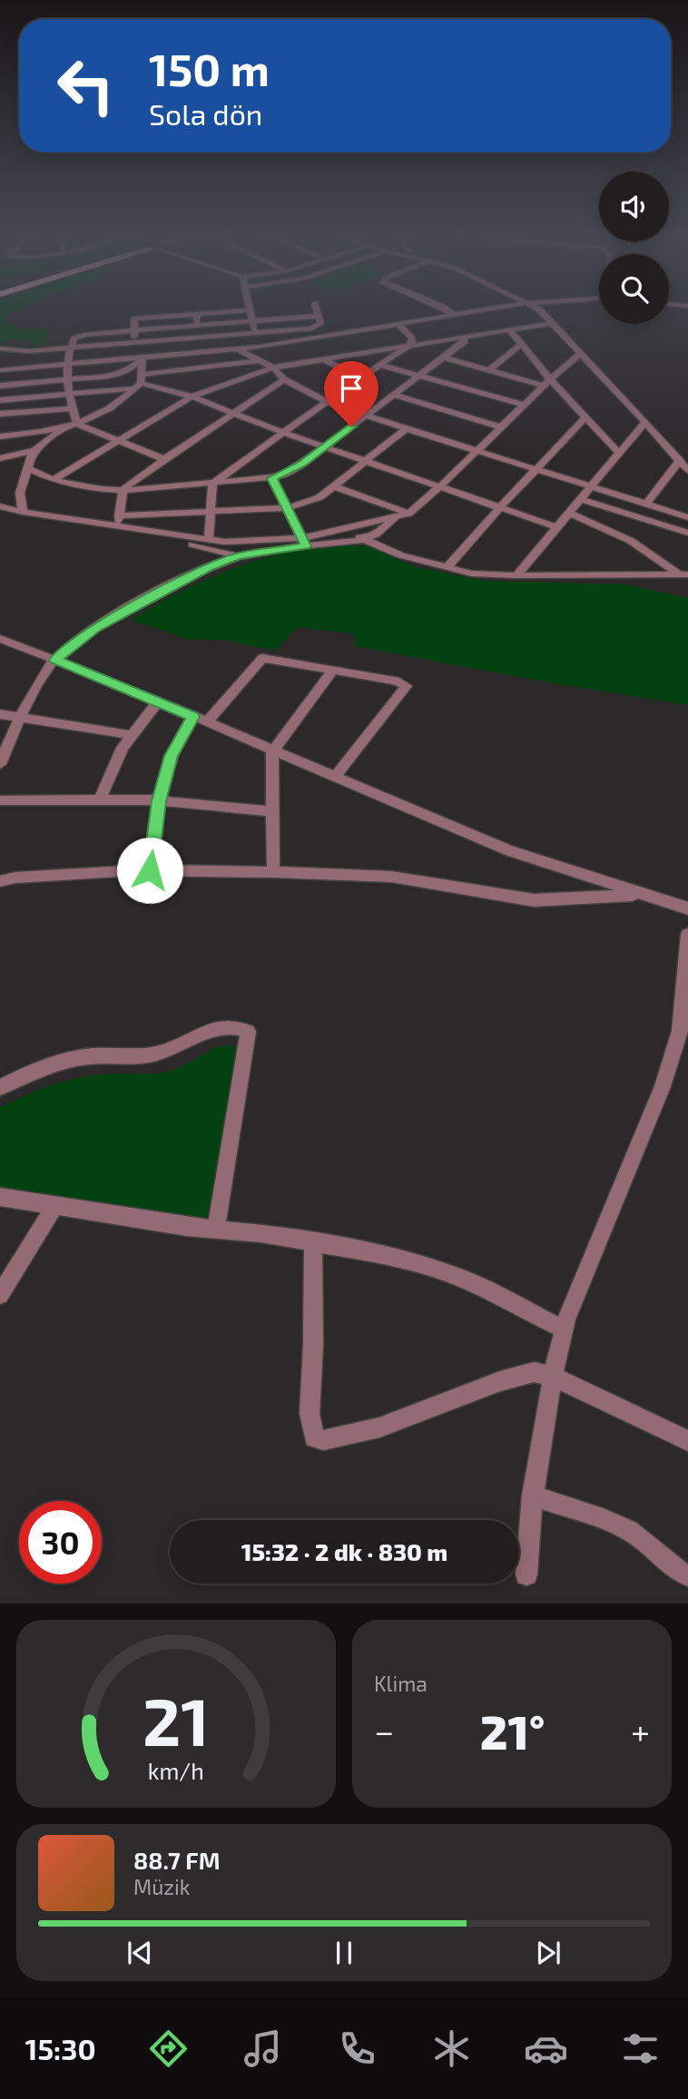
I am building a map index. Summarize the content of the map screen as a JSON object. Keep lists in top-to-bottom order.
{
  "page": {
    "turn": ["150 m", "Sola dön"],
    "limit": "30",
    "trip": "15:32 · 2 dk · 830 m",
    "tile": "Klima",
    "heat": ["−", "21°", "+"],
    "song": ["88.7 FM", "Müzik"],
    "tabs": "15:30",
    "gauge": ["21", "km/h"]
  }
}
